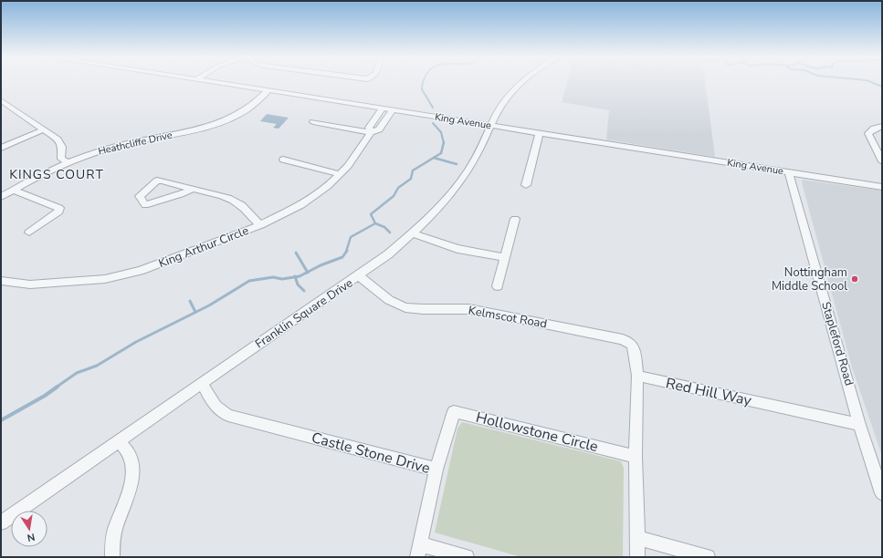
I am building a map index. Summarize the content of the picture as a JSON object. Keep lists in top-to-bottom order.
{
  "streets": {
    "street": [
      "King Avenue",
      "Heathcliffe Drive",
      "King Arthur Circle",
      "Franklin Square Drive",
      "Kelmscot Road",
      "Stapleford Road",
      "Red Hill Way",
      "Hollowstone Circle",
      "Castle Stone Drive"
    ]
  },
  "crossings": [
    ["King Avenue", "Heathcliffe Drive"],
    ["King Avenue", "King Arthur Circle"],
    ["King Avenue", "Franklin Square Drive"],
    ["King Avenue", "Stapleford Road"],
    ["Franklin Square Drive", "Kelmscot Road"],
    ["Franklin Square Drive", "Castle Stone Drive"],
    ["Kelmscot Road", "Red Hill Way"],
    ["Stapleford Road", "Red Hill Way"],
    ["Hollowstone Circle", "Castle Stone Drive"]
  ],
  "districts": ["KINGS COURT"],
  "places": ["Nottingham Middle School"],
  "north": "bottom"
}
